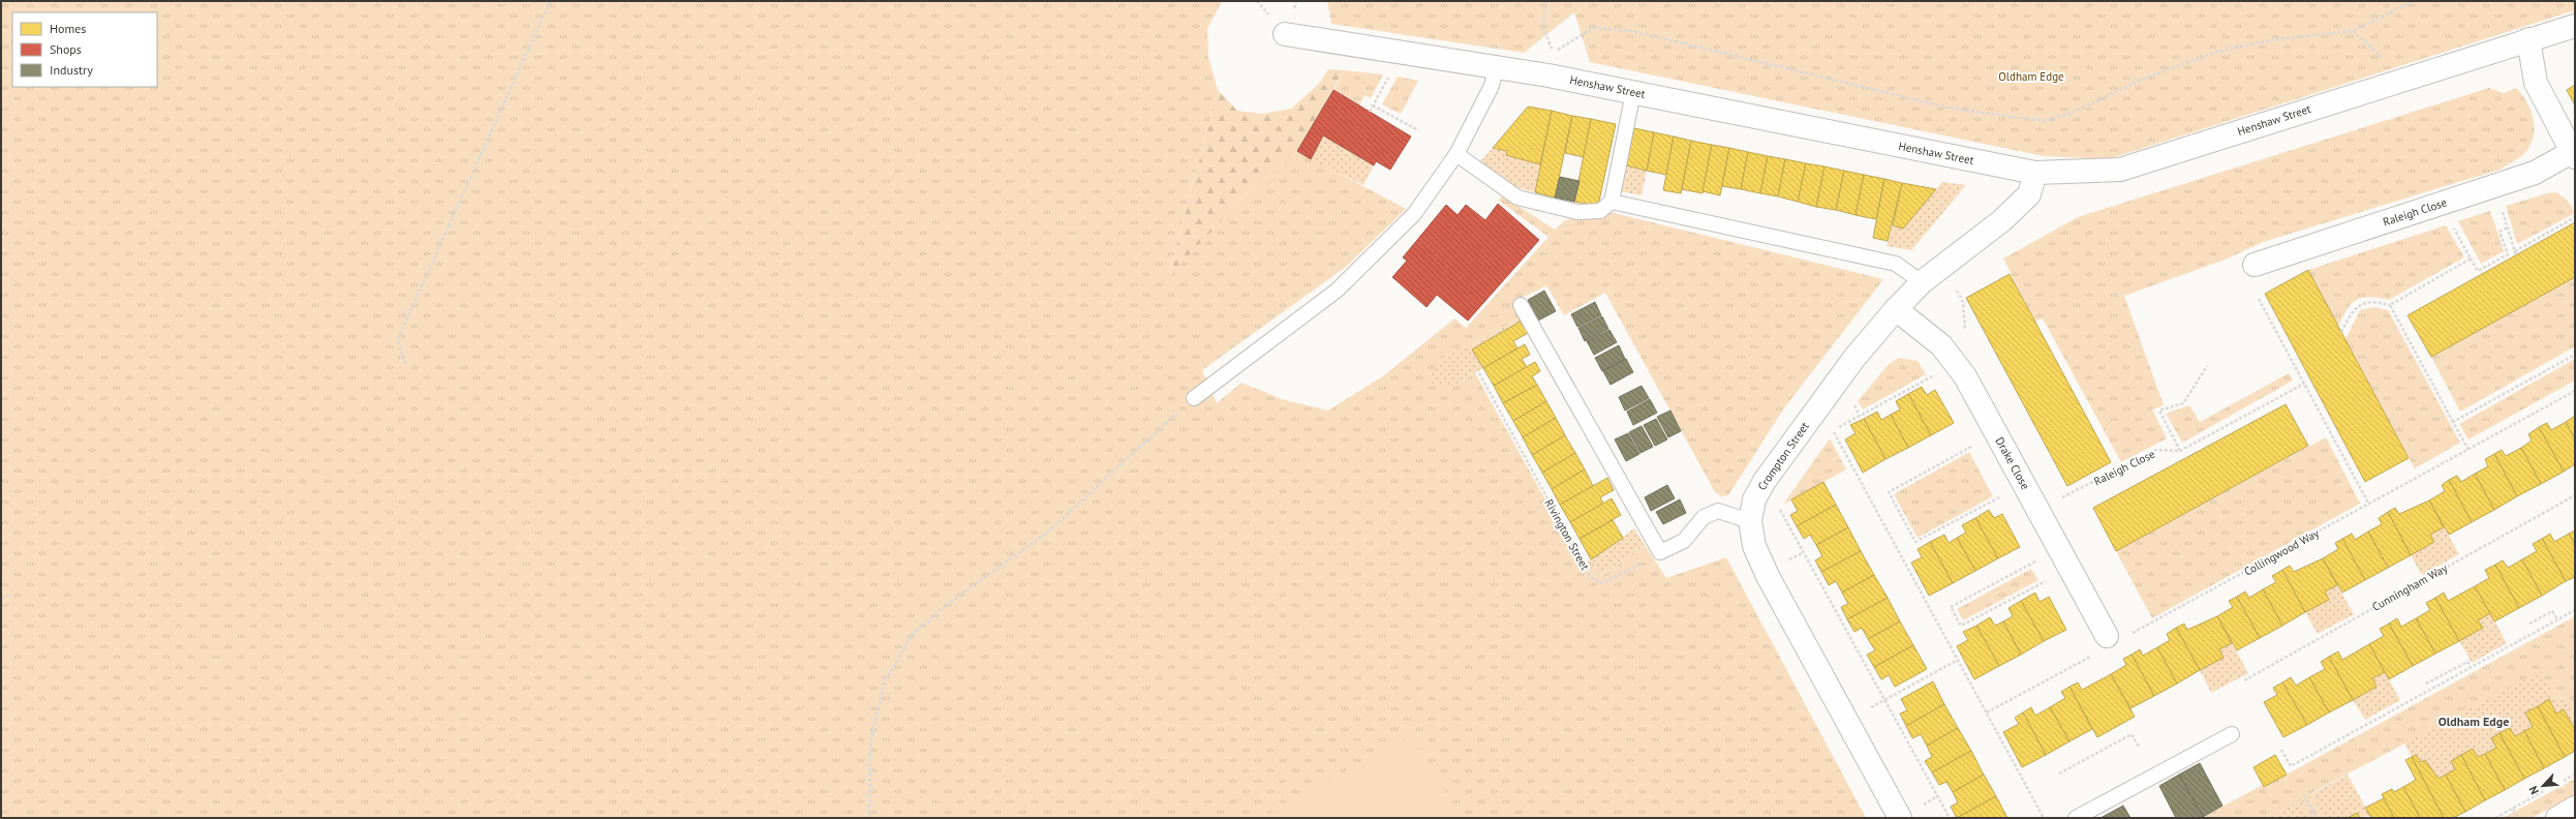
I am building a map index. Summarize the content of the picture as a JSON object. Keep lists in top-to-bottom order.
{
  "streets": {
    "street": [
      "Henshaw Street",
      "Raleigh Close",
      "Crompton Street",
      "Drake Close"
    ],
    "path": ["Rivington Street", "Collingwood Way", "Cunningham Way"]
  },
  "crossings": [
    ["Henshaw Street", "Raleigh Close"],
    ["Henshaw Street", "Crompton Street"],
    ["Crompton Street", "Drake Close"]
  ],
  "districts": ["Oldham Edge"],
  "parks": ["Oldham Edge"],
  "legend": ["Homes", "Shops", "Industry"],
  "north": "bottom left"
}
